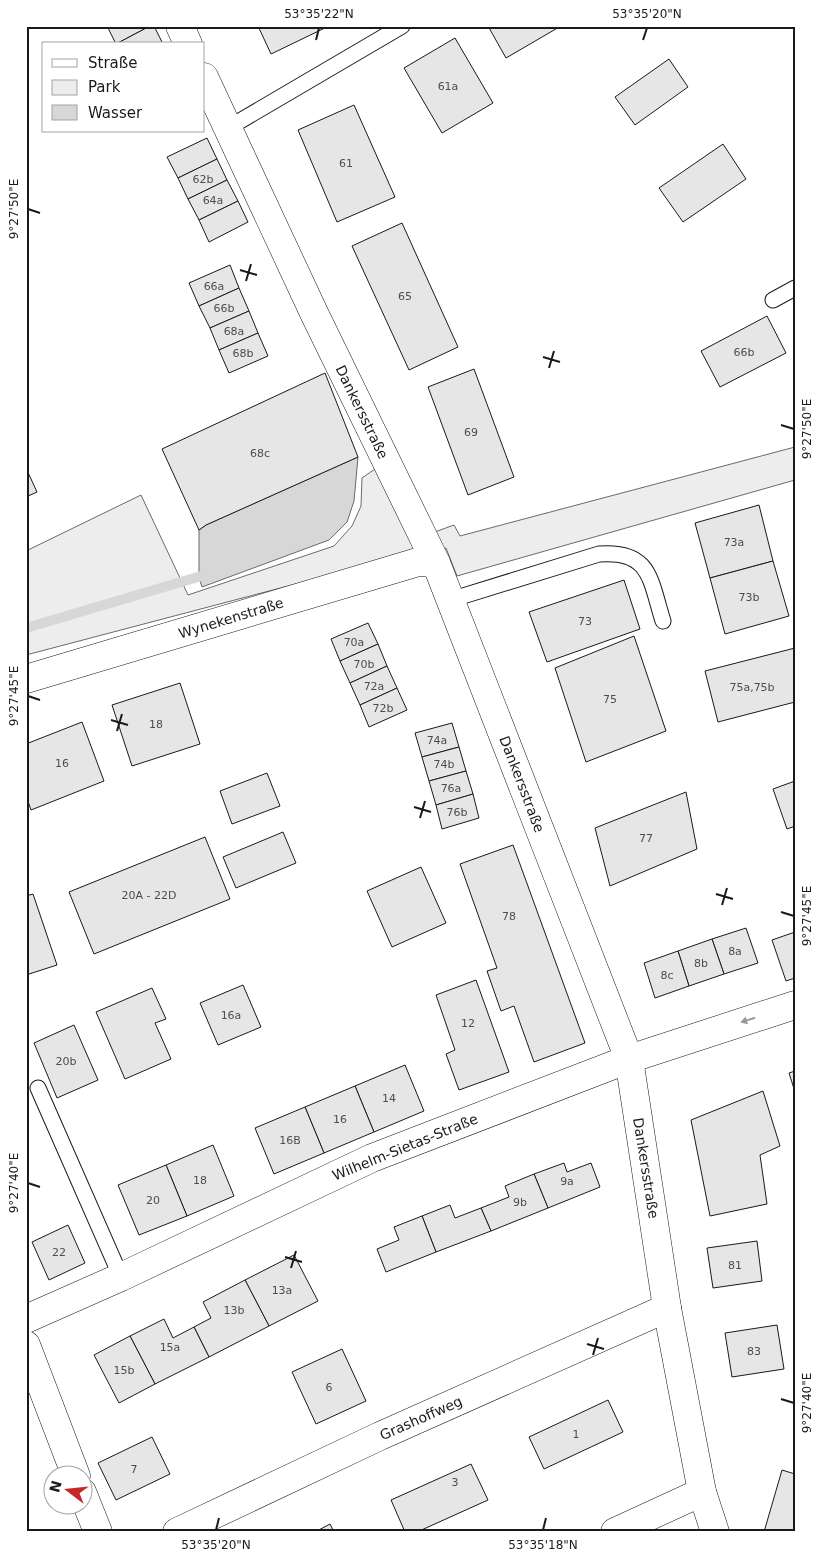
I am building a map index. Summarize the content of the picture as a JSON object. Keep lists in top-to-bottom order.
{
  "streets": {
    "street": [
      "Dankersstraße",
      "Wynekenstraße",
      "Wilhelm-Sietas-Straße",
      "Grashoffweg"
    ]
  },
  "crossings": [
    ["Dankersstraße", "Wynekenstraße"],
    ["Dankersstraße", "Wilhelm-Sietas-Straße"],
    ["Dankersstraße", "Grashoffweg"]
  ],
  "house_numbers": [
    "61a",
    "61",
    "62b",
    "64a",
    "66a",
    "65",
    "66b",
    "68a",
    "66b",
    "68b",
    "69",
    "68c",
    "73a",
    "73b",
    "73",
    "70a",
    "70b",
    "72a",
    "75a,75b",
    "75",
    "72b",
    "18",
    "74a",
    "16",
    "74b",
    "76a",
    "76b",
    "77",
    "20A - 22D",
    "78",
    "8a",
    "8b",
    "8c",
    "16a",
    "12",
    "20b",
    "14",
    "16",
    "16B",
    "18",
    "9a",
    "20",
    "9b",
    "22",
    "81",
    "13a",
    "13b",
    "15a",
    "83",
    "15b",
    "6",
    "1",
    "7",
    "3"
  ],
  "legend": ["Straße", "Park", "Wasser"],
  "north": "left",
  "coordinates": [
    "53°35'22\"N",
    "53°35'20\"N",
    "9°27'50\"E",
    "9°27'45\"E",
    "9°27'40\"E",
    "53°35'18\"N"
  ]
}
